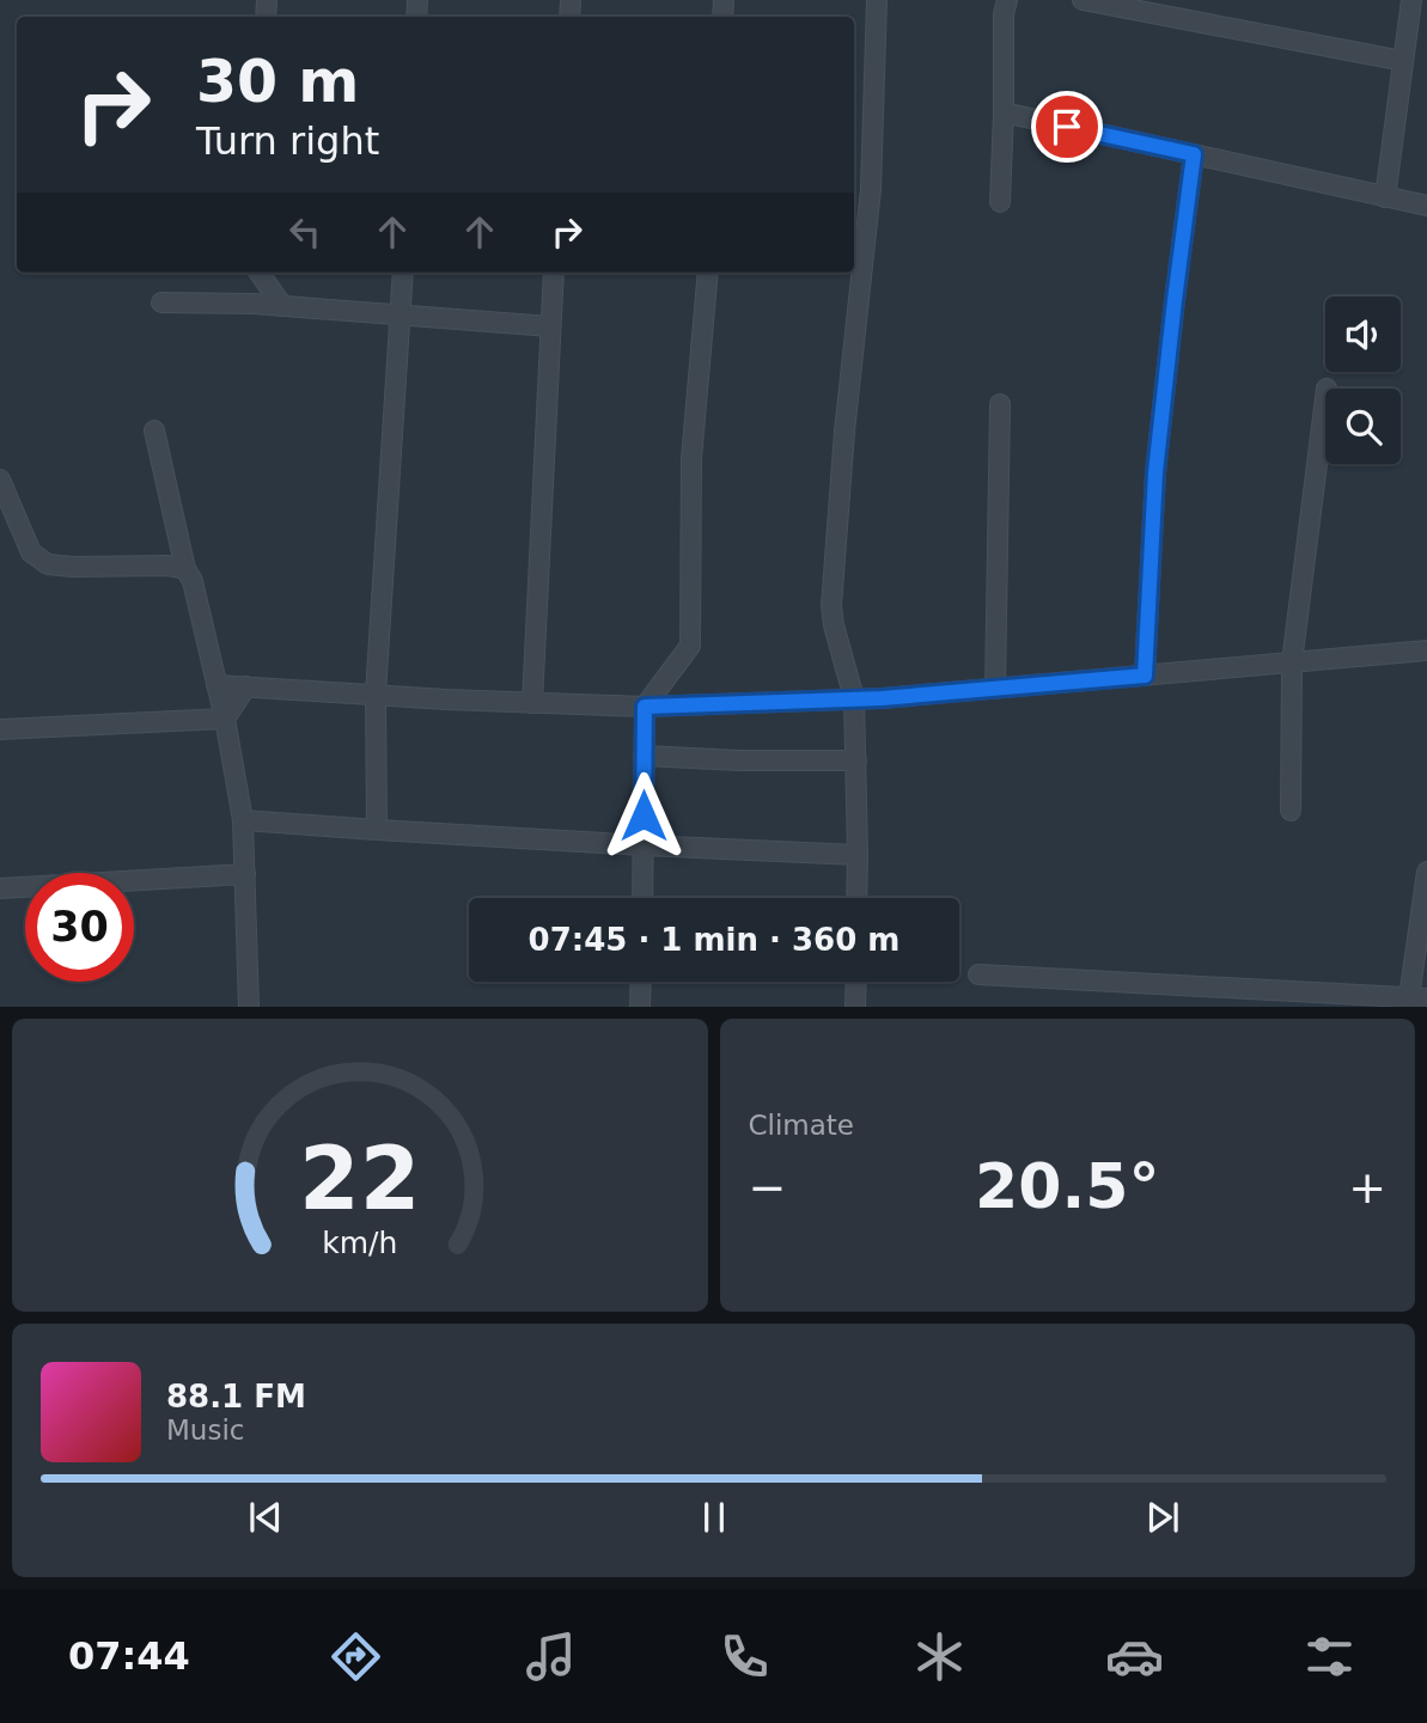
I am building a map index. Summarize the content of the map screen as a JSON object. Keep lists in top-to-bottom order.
{
  "page": {
    "turn": ["30 m", "Turn right"],
    "limit": "30",
    "trip": "07:45 · 1 min · 360 m",
    "tile": "Climate",
    "heat": ["−", "20.5°", "+"],
    "song": ["88.1 FM", "Music"],
    "tabs": "07:44",
    "gauge": ["22", "km/h"]
  }
}
